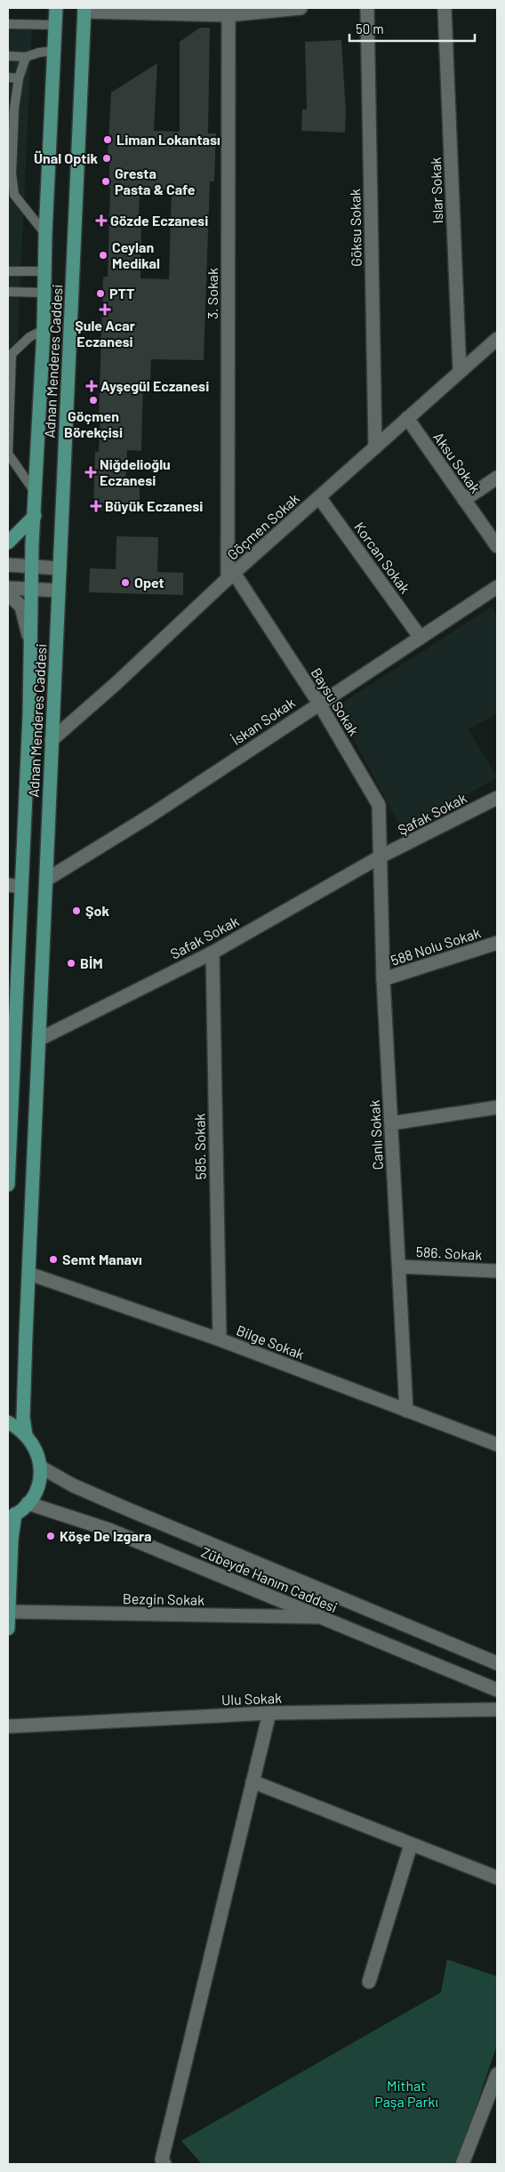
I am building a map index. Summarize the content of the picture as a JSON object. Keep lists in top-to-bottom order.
{
  "streets": {
    "main road": ["Adnan Menderes Caddesi"],
    "street": [
      "Islar Sokak",
      "Göksu Sokak",
      "3. Sokak",
      "Aksu Sokak",
      "Göçmen Sokak",
      "Korcan Sokak",
      "Baysu Sokak",
      "İskan Sokak",
      "Şafak Sokak",
      "Safak Sokak",
      "588 Nolu Sokak",
      "Canlı Sokak",
      "585. Sokak",
      "586. Sokak",
      "Bilge Sokak",
      "Zübeyde Hanım Caddesi",
      "Bezgin Sokak",
      "Ulu Sokak"
    ]
  },
  "crossings": [
    ["Islar Sokak", "Göçmen Sokak"],
    ["Göksu Sokak", "Göçmen Sokak"],
    ["3. Sokak", "Göçmen Sokak"],
    ["3. Sokak", "Baysu Sokak"],
    ["Adnan Menderes Caddesi", "Göçmen Sokak"],
    ["Adnan Menderes Caddesi", "İskan Sokak"],
    ["Adnan Menderes Caddesi", "Safak Sokak"],
    ["Adnan Menderes Caddesi", "Bilge Sokak"],
    ["Aksu Sokak", "Göçmen Sokak"],
    ["Göçmen Sokak", "Korcan Sokak"],
    ["Göçmen Sokak", "Baysu Sokak"],
    ["Korcan Sokak", "İskan Sokak"],
    ["Baysu Sokak", "İskan Sokak"],
    ["Baysu Sokak", "Şafak Sokak"],
    ["Baysu Sokak", "Safak Sokak"],
    ["Baysu Sokak", "Canlı Sokak"],
    ["Şafak Sokak", "Safak Sokak"],
    ["Şafak Sokak", "Canlı Sokak"],
    ["Safak Sokak", "Canlı Sokak"],
    ["Safak Sokak", "585. Sokak"],
    ["588 Nolu Sokak", "Canlı Sokak"],
    ["Canlı Sokak", "586. Sokak"],
    ["Canlı Sokak", "Bilge Sokak"],
    ["585. Sokak", "Bilge Sokak"],
    ["Zübeyde Hanım Caddesi", "Bezgin Sokak"]
  ],
  "parks": ["Mithat Paşa Parkı"],
  "places": {
    "other": [
      "Liman Lokantası",
      "Ünal Optik",
      "Gresta Pasta & Cafe",
      "Ceylan Medikal",
      "PTT",
      "Göçmen Börekçisi",
      "Opet",
      "Şok",
      "BİM",
      "Semt Manavı",
      "Köşe De Izgara"
    ],
    "health": [
      "Gözde Eczanesi",
      "Şule Acar Eczanesi",
      "Ayşegül Eczanesi",
      "Niğdelioğlu Eczanesi",
      "Büyük Eczanesi"
    ]
  },
  "scale_bar": "50 m"
}
